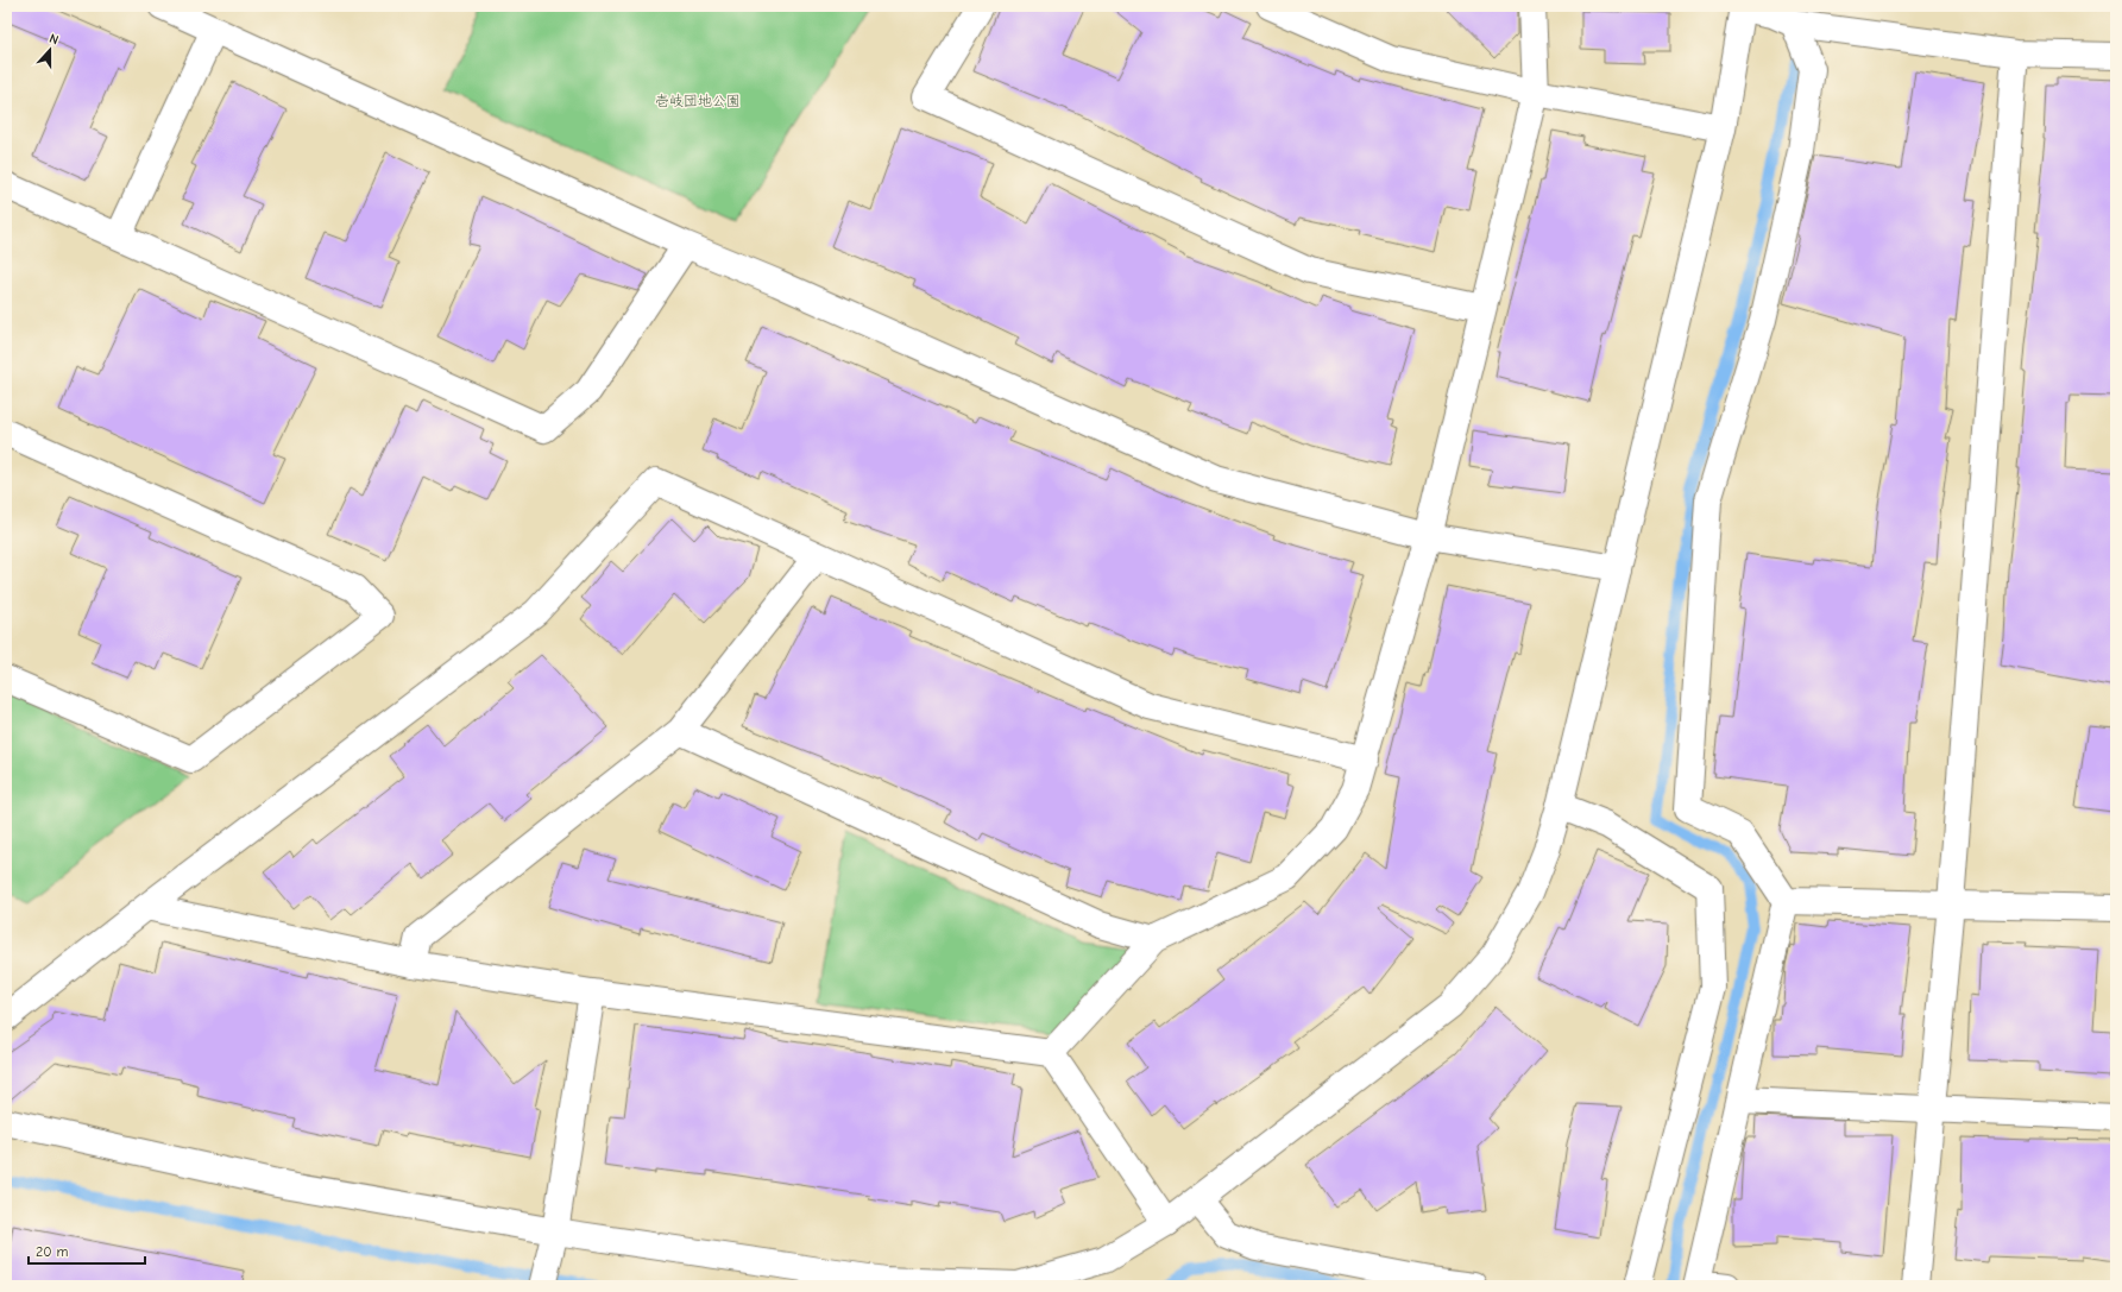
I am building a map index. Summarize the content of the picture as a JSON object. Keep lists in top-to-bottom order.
{
  "parks": ["壱岐団地公園"],
  "scale_bar": "20 m",
  "north": "top"
}
